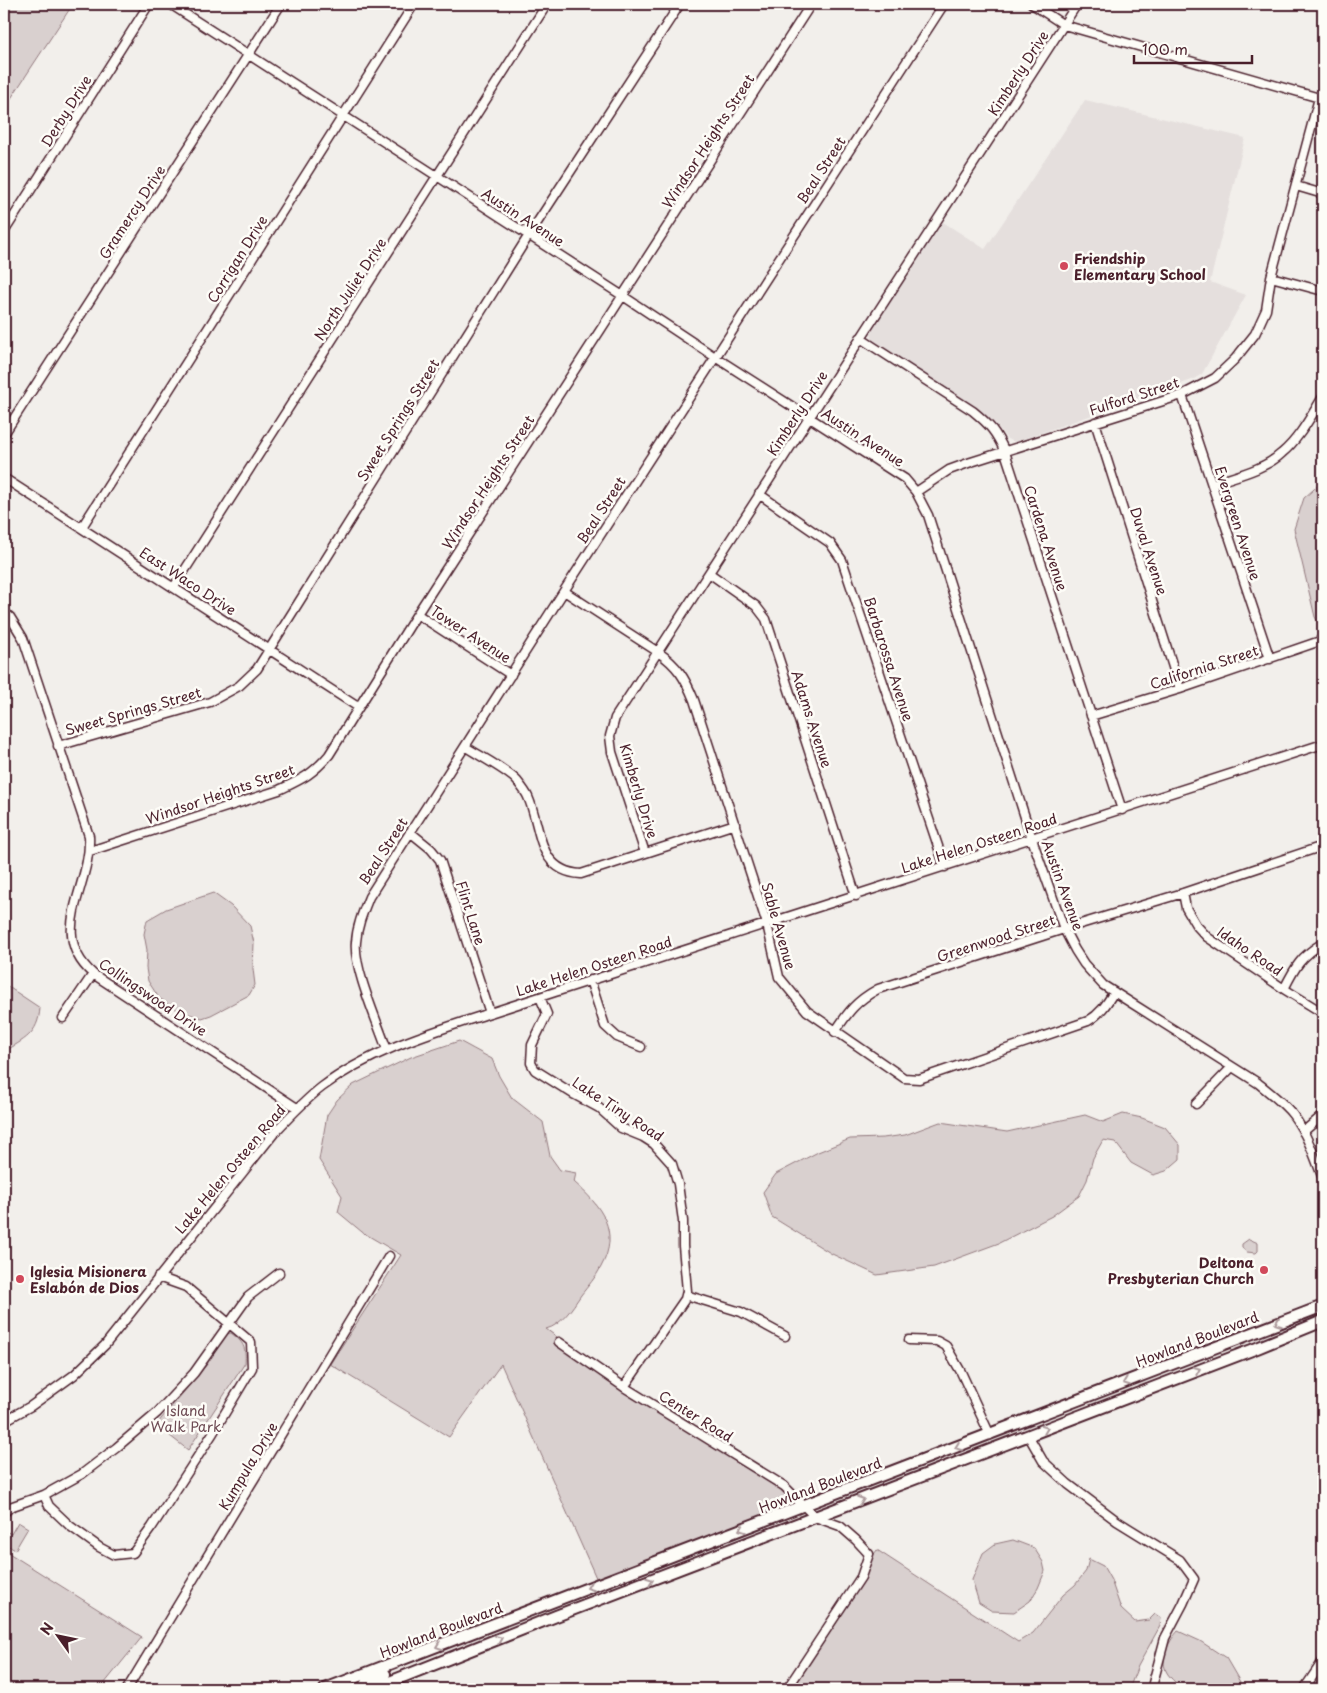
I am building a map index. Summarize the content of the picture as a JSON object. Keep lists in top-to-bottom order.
{
  "streets": {
    "main road": ["Howland Boulevard"],
    "street": [
      "Kimberly Drive",
      "Derby Drive",
      "Windsor Heights Street",
      "Beal Street",
      "Gramercy Drive",
      "Austin Avenue",
      "Corrigan Drive",
      "North Juliet Drive",
      "Fulford Street",
      "Sweet Springs Street",
      "Evergreen Avenue",
      "Cardena Avenue",
      "Duval Avenue",
      "East Waco Drive",
      "Tower Avenue",
      "Barbarossa Avenue",
      "California Street",
      "Adams Avenue",
      "Lake Helen Osteen Road",
      "Flint Lane",
      "Sable Avenue",
      "Greenwood Street",
      "Idaho Road",
      "Collingswood Drive",
      "Lake Tiny Road",
      "Center Road",
      "Kumpula Drive"
    ]
  },
  "crossings": [
    ["Kimberly Drive", "Austin Avenue"],
    ["Kimberly Drive", "Cardena Avenue"],
    ["Kimberly Drive", "Barbarossa Avenue"],
    ["Kimberly Drive", "Adams Avenue"],
    ["Kimberly Drive", "Sable Avenue"],
    ["Windsor Heights Street", "Austin Avenue"],
    ["Windsor Heights Street", "East Waco Drive"],
    ["Windsor Heights Street", "Tower Avenue"],
    ["Windsor Heights Street", "Collingswood Drive"],
    ["Beal Street", "Austin Avenue"],
    ["Beal Street", "Tower Avenue"],
    ["Beal Street", "Lake Helen Osteen Road"],
    ["Beal Street", "Flint Lane"],
    ["Beal Street", "Sable Avenue"],
    ["Gramercy Drive", "Austin Avenue"],
    ["Austin Avenue", "Corrigan Drive"],
    ["Austin Avenue", "North Juliet Drive"],
    ["Austin Avenue", "Fulford Street"],
    ["Austin Avenue", "Sweet Springs Street"],
    ["Austin Avenue", "Lake Helen Osteen Road"],
    ["Austin Avenue", "Sable Avenue"],
    ["Austin Avenue", "Greenwood Street"],
    ["Corrigan Drive", "East Waco Drive"],
    ["North Juliet Drive", "East Waco Drive"],
    ["Fulford Street", "Evergreen Avenue"],
    ["Fulford Street", "Cardena Avenue"],
    ["Fulford Street", "Duval Avenue"],
    ["Sweet Springs Street", "East Waco Drive"],
    ["Sweet Springs Street", "Collingswood Drive"],
    ["Evergreen Avenue", "California Street"],
    ["Cardena Avenue", "California Street"],
    ["Cardena Avenue", "Lake Helen Osteen Road"],
    ["Duval Avenue", "California Street"],
    ["Barbarossa Avenue", "Lake Helen Osteen Road"],
    ["Adams Avenue", "Lake Helen Osteen Road"],
    ["Lake Helen Osteen Road", "Flint Lane"],
    ["Lake Helen Osteen Road", "Sable Avenue"],
    ["Lake Helen Osteen Road", "Collingswood Drive"],
    ["Lake Helen Osteen Road", "Lake Tiny Road"],
    ["Sable Avenue", "Greenwood Street"],
    ["Greenwood Street", "Idaho Road"],
    ["Howland Boulevard", "Center Road"]
  ],
  "parks": ["Island Walk Park"],
  "places": ["Friendship Elementary School", "Deltona Presbyterian Church", "Iglesia Misionera Eslabón de Dios"],
  "scale_bar": "100 m",
  "north": "top left"
}
